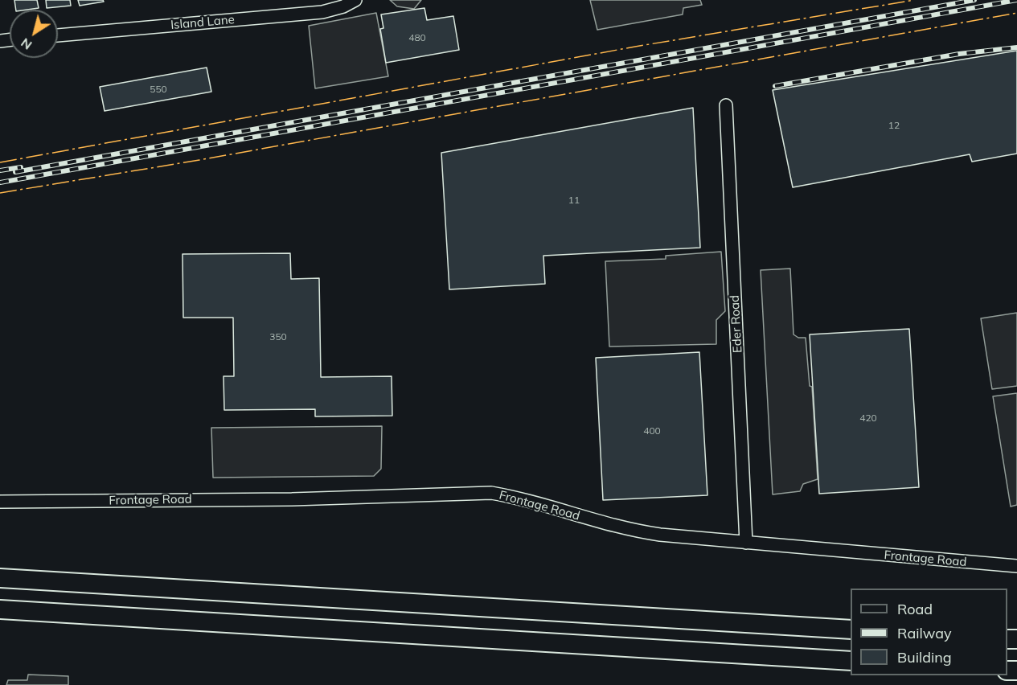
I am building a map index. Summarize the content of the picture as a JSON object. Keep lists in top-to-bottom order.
{
  "streets": {
    "street": ["Island Lane", "Eder Road", "Frontage Road"]
  },
  "crossings": [
    ["Eder Road", "Frontage Road"]
  ],
  "house_numbers": [
    "480",
    "550",
    "12",
    "11",
    "350",
    "420",
    "400"
  ],
  "legend": ["Road", "Railway", "Building"],
  "north": "bottom left"
}
